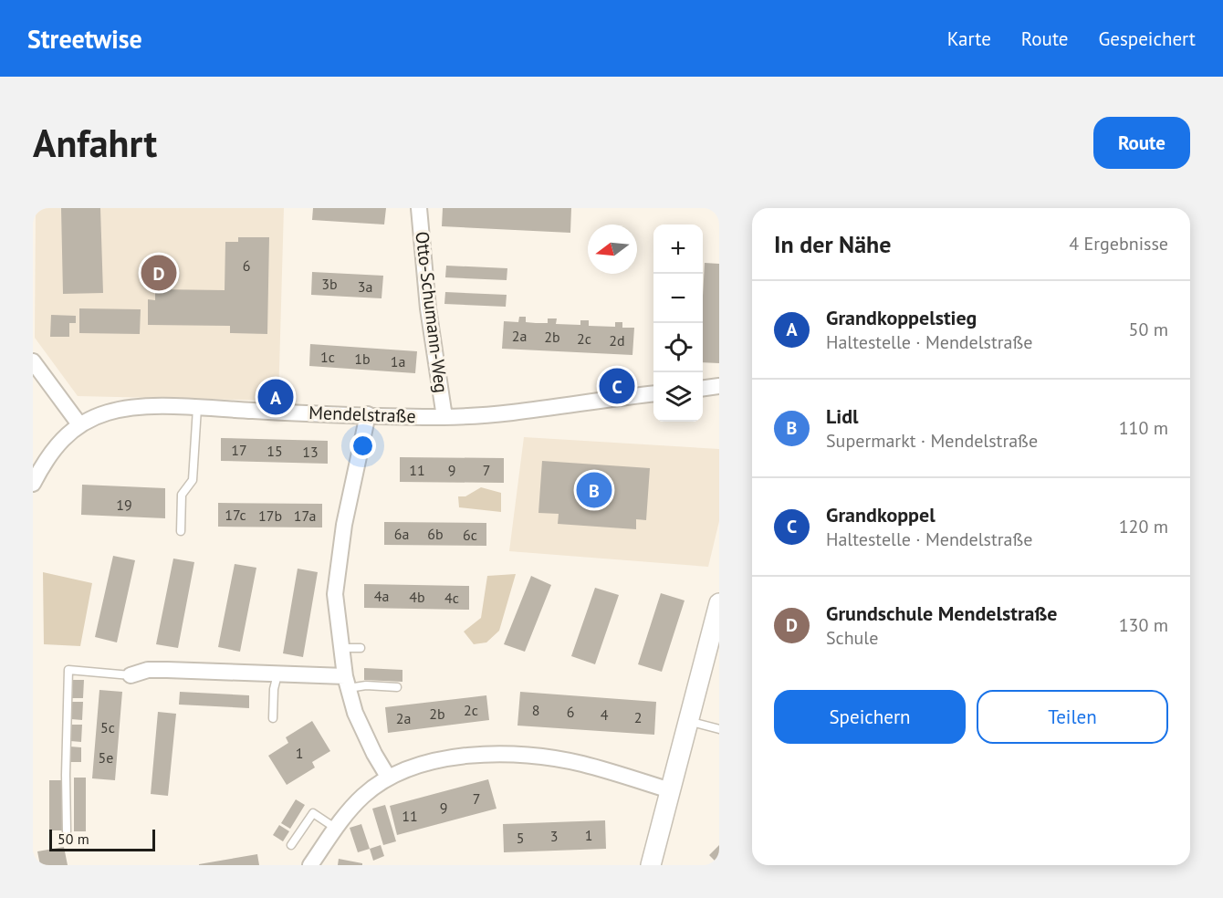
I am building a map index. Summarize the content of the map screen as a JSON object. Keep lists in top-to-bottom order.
{
  "streets": {
    "street": ["Otto-Schumann-Weg", "Mendelstraße"]
  },
  "crossings": [
    ["Otto-Schumann-Weg", "Mendelstraße"]
  ],
  "house_numbers": [
    "6",
    "3b",
    "3a",
    "2a",
    "2b",
    "2c",
    "2d",
    "1c",
    "1b",
    "1a",
    "17",
    "15",
    "13",
    "11",
    "9",
    "7",
    "19",
    "17c",
    "17b",
    "17a",
    "6a",
    "6b",
    "6c",
    "4a",
    "4b",
    "4c",
    "2c",
    "8",
    "6",
    "2b",
    "4",
    "2",
    "2a",
    "5c",
    "1",
    "5e",
    "7",
    "9",
    "11",
    "1",
    "3",
    "5"
  ],
  "scale_bar": "50 m",
  "north": "left",
  "page": {
    "header": "Streetwise",
    "nav": ["Karte", "Route", "Gespeichert"],
    "buttons": [
      "Route",
      ["Speichern", "Teilen"]
    ],
    "title": "Anfahrt",
    "heading": ["In der Nähe", "4 Ergebnisse"],
    "map_buttons": ["+", "−"],
    "pins": [
      "D",
      "C",
      "A",
      "B"
    ],
    "list": [
      {
        "mark": "A",
        "name": "Grandkoppelstieg",
        "note": "Haltestelle · Mendelstraße",
        "value": "50 m"
      },
      {
        "mark": "B",
        "name": "Lidl",
        "note": "Supermarkt · Mendelstraße",
        "value": "110 m"
      },
      {
        "mark": "C",
        "name": "Grandkoppel",
        "note": "Haltestelle · Mendelstraße",
        "value": "120 m"
      },
      {
        "mark": "D",
        "name": "Grundschule Mendelstraße",
        "note": "Schule",
        "value": "130 m"
      }
    ],
    "scale": "50 m"
  }
}
